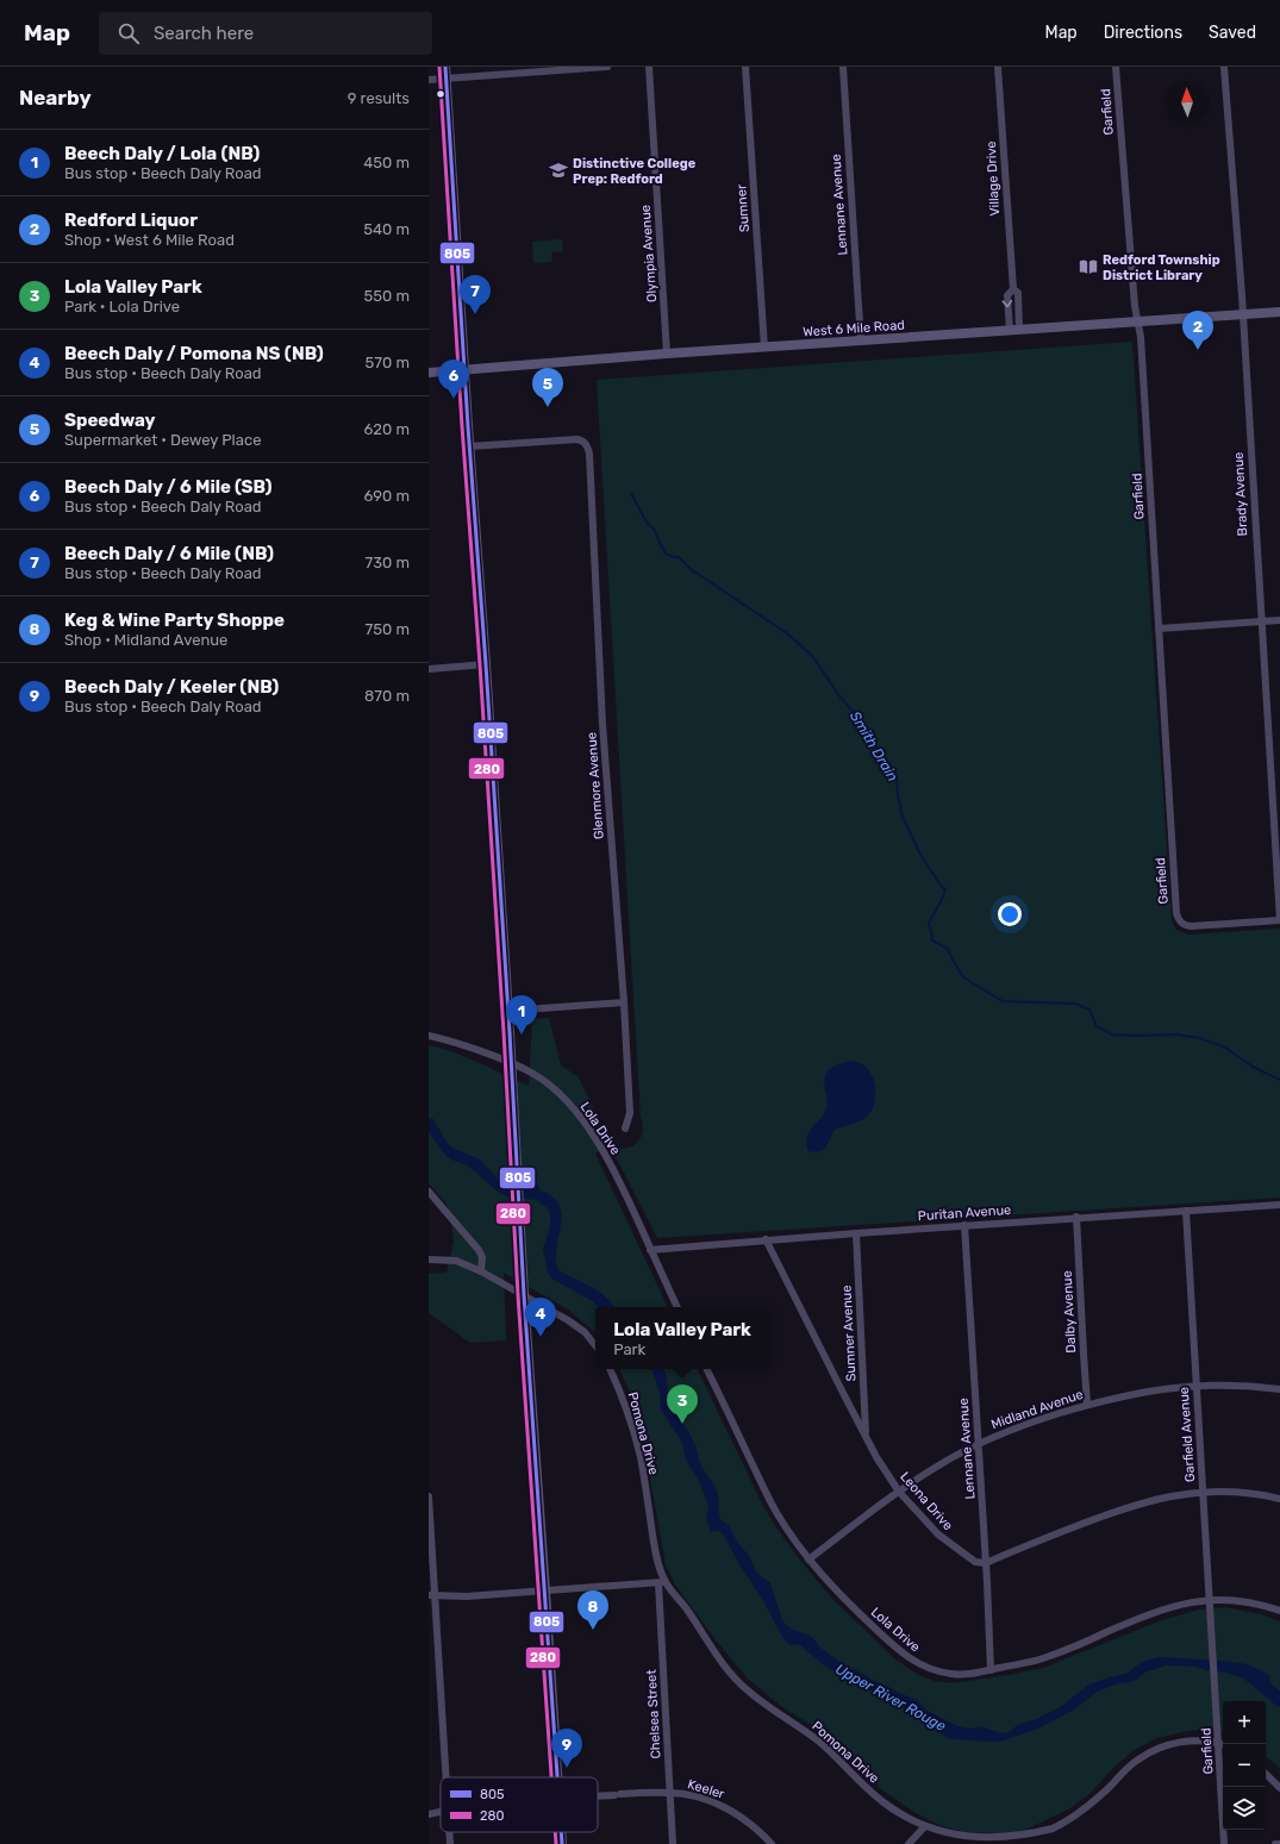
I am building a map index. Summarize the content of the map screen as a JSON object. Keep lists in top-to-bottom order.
{
  "streets": {
    "main road": ["West 6 Mile Road"],
    "street": [
      "Garfield",
      "Village Drive",
      "Lennane Avenue",
      "Sumner",
      "Olympia Avenue",
      "Brady Avenue",
      "Glenmore Avenue",
      "Lola Drive",
      "Puritan Avenue",
      "Dalby Avenue",
      "Sumner Avenue",
      "Midland Avenue",
      "Pomona Drive",
      "Garfield Avenue",
      "Leona Drive",
      "Chelsea Street",
      "Keeler"
    ]
  },
  "crossings": [
    ["Garfield", "West 6 Mile Road"],
    ["Garfield", "Brady Avenue"],
    ["Garfield", "Pomona Drive"],
    ["Garfield", "Garfield Avenue"],
    ["Village Drive", "West 6 Mile Road"],
    ["Lennane Avenue", "West 6 Mile Road"],
    ["Lennane Avenue", "Lola Drive"],
    ["Lennane Avenue", "Puritan Avenue"],
    ["Lennane Avenue", "Midland Avenue"],
    ["Lennane Avenue", "Leona Drive"],
    ["Sumner", "West 6 Mile Road"],
    ["Olympia Avenue", "West 6 Mile Road"],
    ["West 6 Mile Road", "Brady Avenue"],
    ["Lola Drive", "Puritan Avenue"],
    ["Lola Drive", "Midland Avenue"],
    ["Lola Drive", "Garfield Avenue"],
    ["Puritan Avenue", "Dalby Avenue"],
    ["Puritan Avenue", "Sumner Avenue"],
    ["Puritan Avenue", "Garfield Avenue"],
    ["Puritan Avenue", "Leona Drive"],
    ["Dalby Avenue", "Midland Avenue"],
    ["Sumner Avenue", "Leona Drive"],
    ["Midland Avenue", "Garfield Avenue"],
    ["Midland Avenue", "Leona Drive"],
    ["Pomona Drive", "Chelsea Street"],
    ["Chelsea Street", "Keeler"]
  ],
  "water": ["Smith Drain", "Upper River Rouge"],
  "places": {
    "school or university": ["Distinctive College Prep: Redford"],
    "library": ["Redford Township District Library"]
  },
  "lines": ["transit line 805", "transit line 280"],
  "legend": ["805", "280"],
  "north": "top",
  "page": {
    "header": "Map",
    "search": "Search here",
    "nav": ["Map", "Directions", "Saved"],
    "heading": ["Nearby", "9 results"],
    "list": [
      {
        "mark": "1",
        "name": "Beech Daly / Lola (NB)",
        "note": "Bus stop · Beech Daly Road",
        "value": "450 m"
      },
      {
        "mark": "2",
        "name": "Redford Liquor",
        "note": "Shop · West 6 Mile Road",
        "value": "540 m"
      },
      {
        "mark": "3",
        "name": "Lola Valley Park",
        "note": "Park · Lola Drive",
        "value": "550 m"
      },
      {
        "mark": "4",
        "name": "Beech Daly / Pomona NS (NB)",
        "note": "Bus stop · Beech Daly Road",
        "value": "570 m"
      },
      {
        "mark": "5",
        "name": "Speedway",
        "note": "Supermarket · Dewey Place",
        "value": "620 m"
      },
      {
        "mark": "6",
        "name": "Beech Daly / 6 Mile (SB)",
        "note": "Bus stop · Beech Daly Road",
        "value": "690 m"
      },
      {
        "mark": "7",
        "name": "Beech Daly / 6 Mile (NB)",
        "note": "Bus stop · Beech Daly Road",
        "value": "730 m"
      },
      {
        "mark": "8",
        "name": "Keg & Wine Party Shoppe",
        "note": "Shop · Midland Avenue",
        "value": "750 m"
      },
      {
        "mark": "9",
        "name": "Beech Daly / Keeler (NB)",
        "note": "Bus stop · Beech Daly Road",
        "value": "870 m"
      }
    ],
    "pins": [
      "7",
      "2",
      "6",
      "5",
      "1",
      "4",
      "3",
      "8",
      "9"
    ],
    "popup": ["Lola Valley Park", "Park"],
    "map_buttons": ["+", "−"]
  }
}
